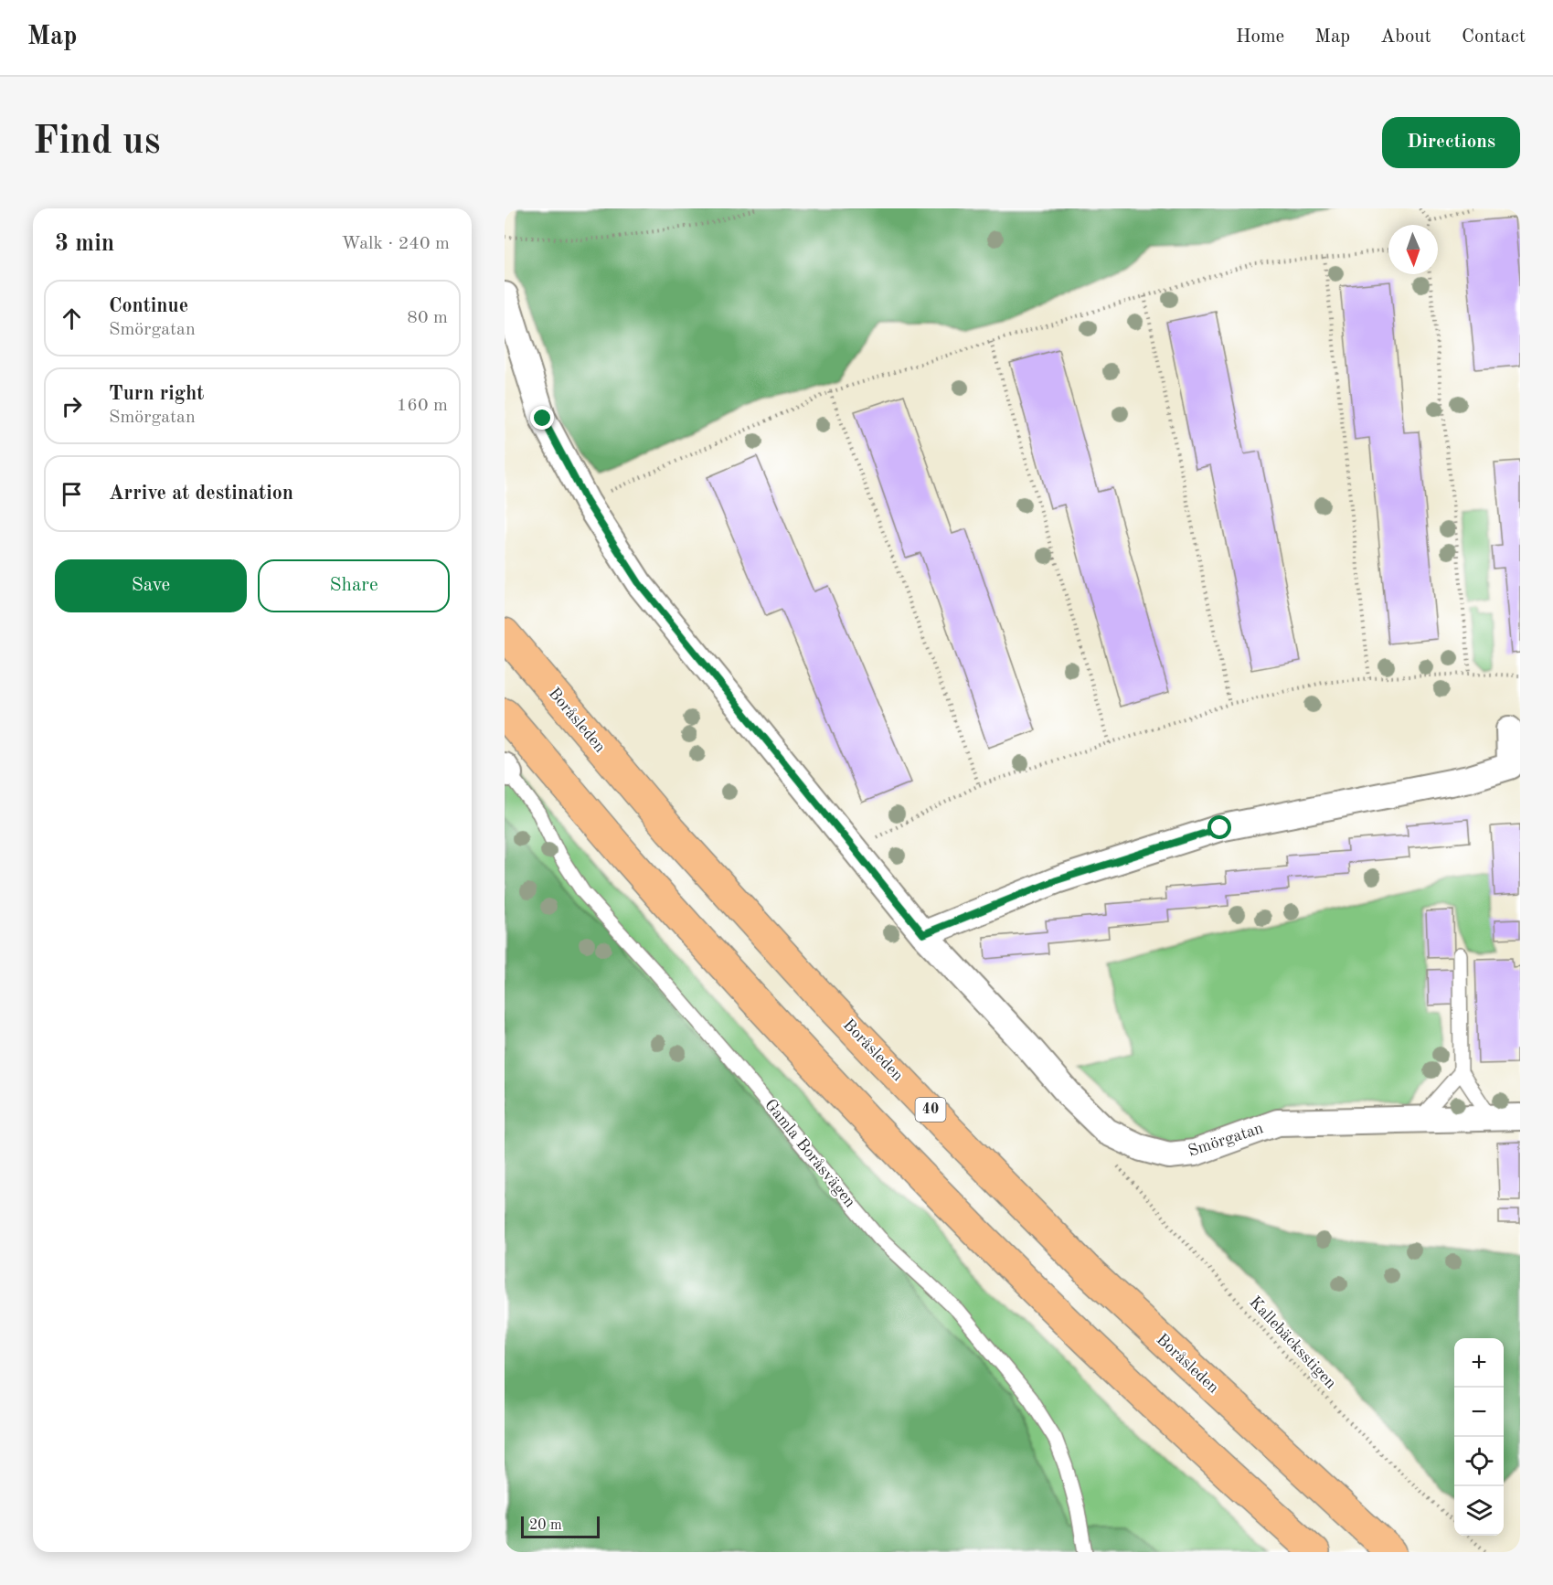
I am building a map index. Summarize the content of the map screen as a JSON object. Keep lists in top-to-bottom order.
{
  "streets": {
    "highway": ["Boråsleden", "40"],
    "street": ["Smörgatan"],
    "lane": ["Gamla Boråsvägen"],
    "path": ["Kallebäcksstigen"]
  },
  "scale_bar": "20 m",
  "north": "bottom",
  "page": {
    "header": "Map",
    "nav": [
      "Home",
      "Map",
      "About",
      "Contact"
    ],
    "buttons": [
      "Directions",
      ["Save", "Share"]
    ],
    "title": "Find us",
    "heading": ["3 min", "Walk · 240 m"],
    "list": [
      ["Continue", "Smörgatan", "80 m"],
      ["Turn right", "Smörgatan", "160 m"],
      "Arrive at destination"
    ],
    "map_buttons": ["+", "−"],
    "scale": "20 m"
  }
}
